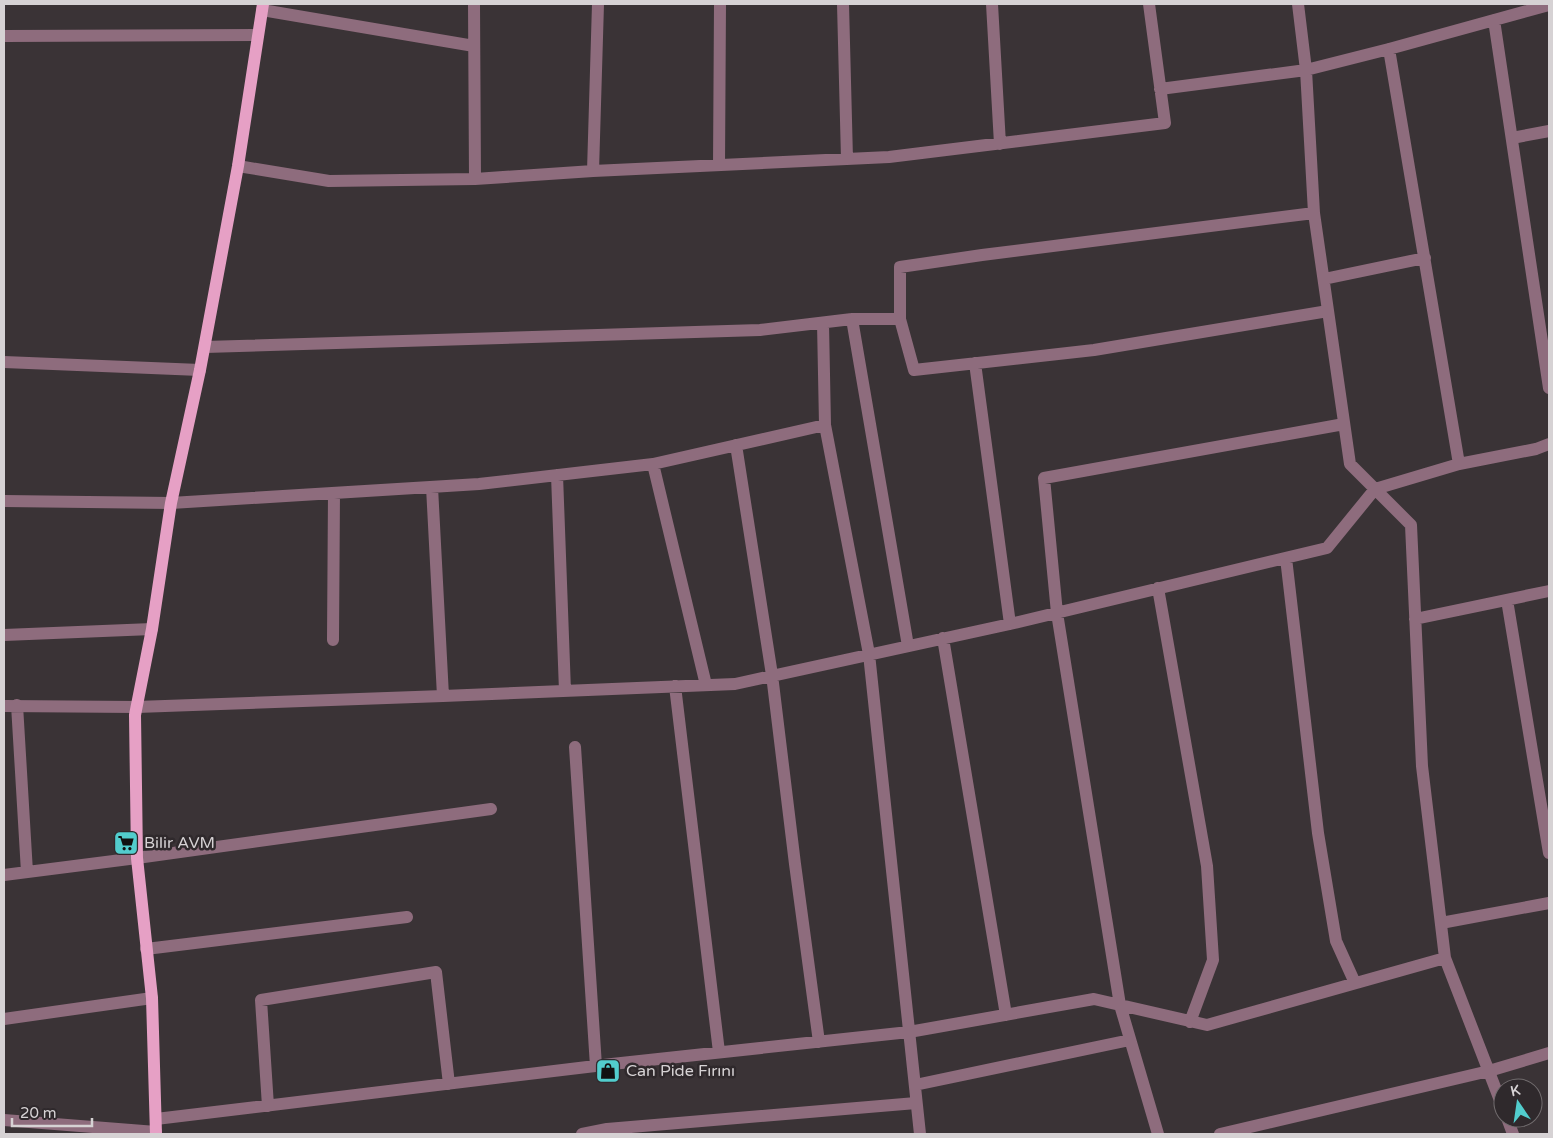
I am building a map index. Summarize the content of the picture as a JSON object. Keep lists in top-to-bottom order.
{
  "places": {
    "supermarket": ["Bilir AVM"],
    "shop": ["Can Pide Fırını"]
  },
  "scale_bar": "20 m",
  "north": "top"
}
